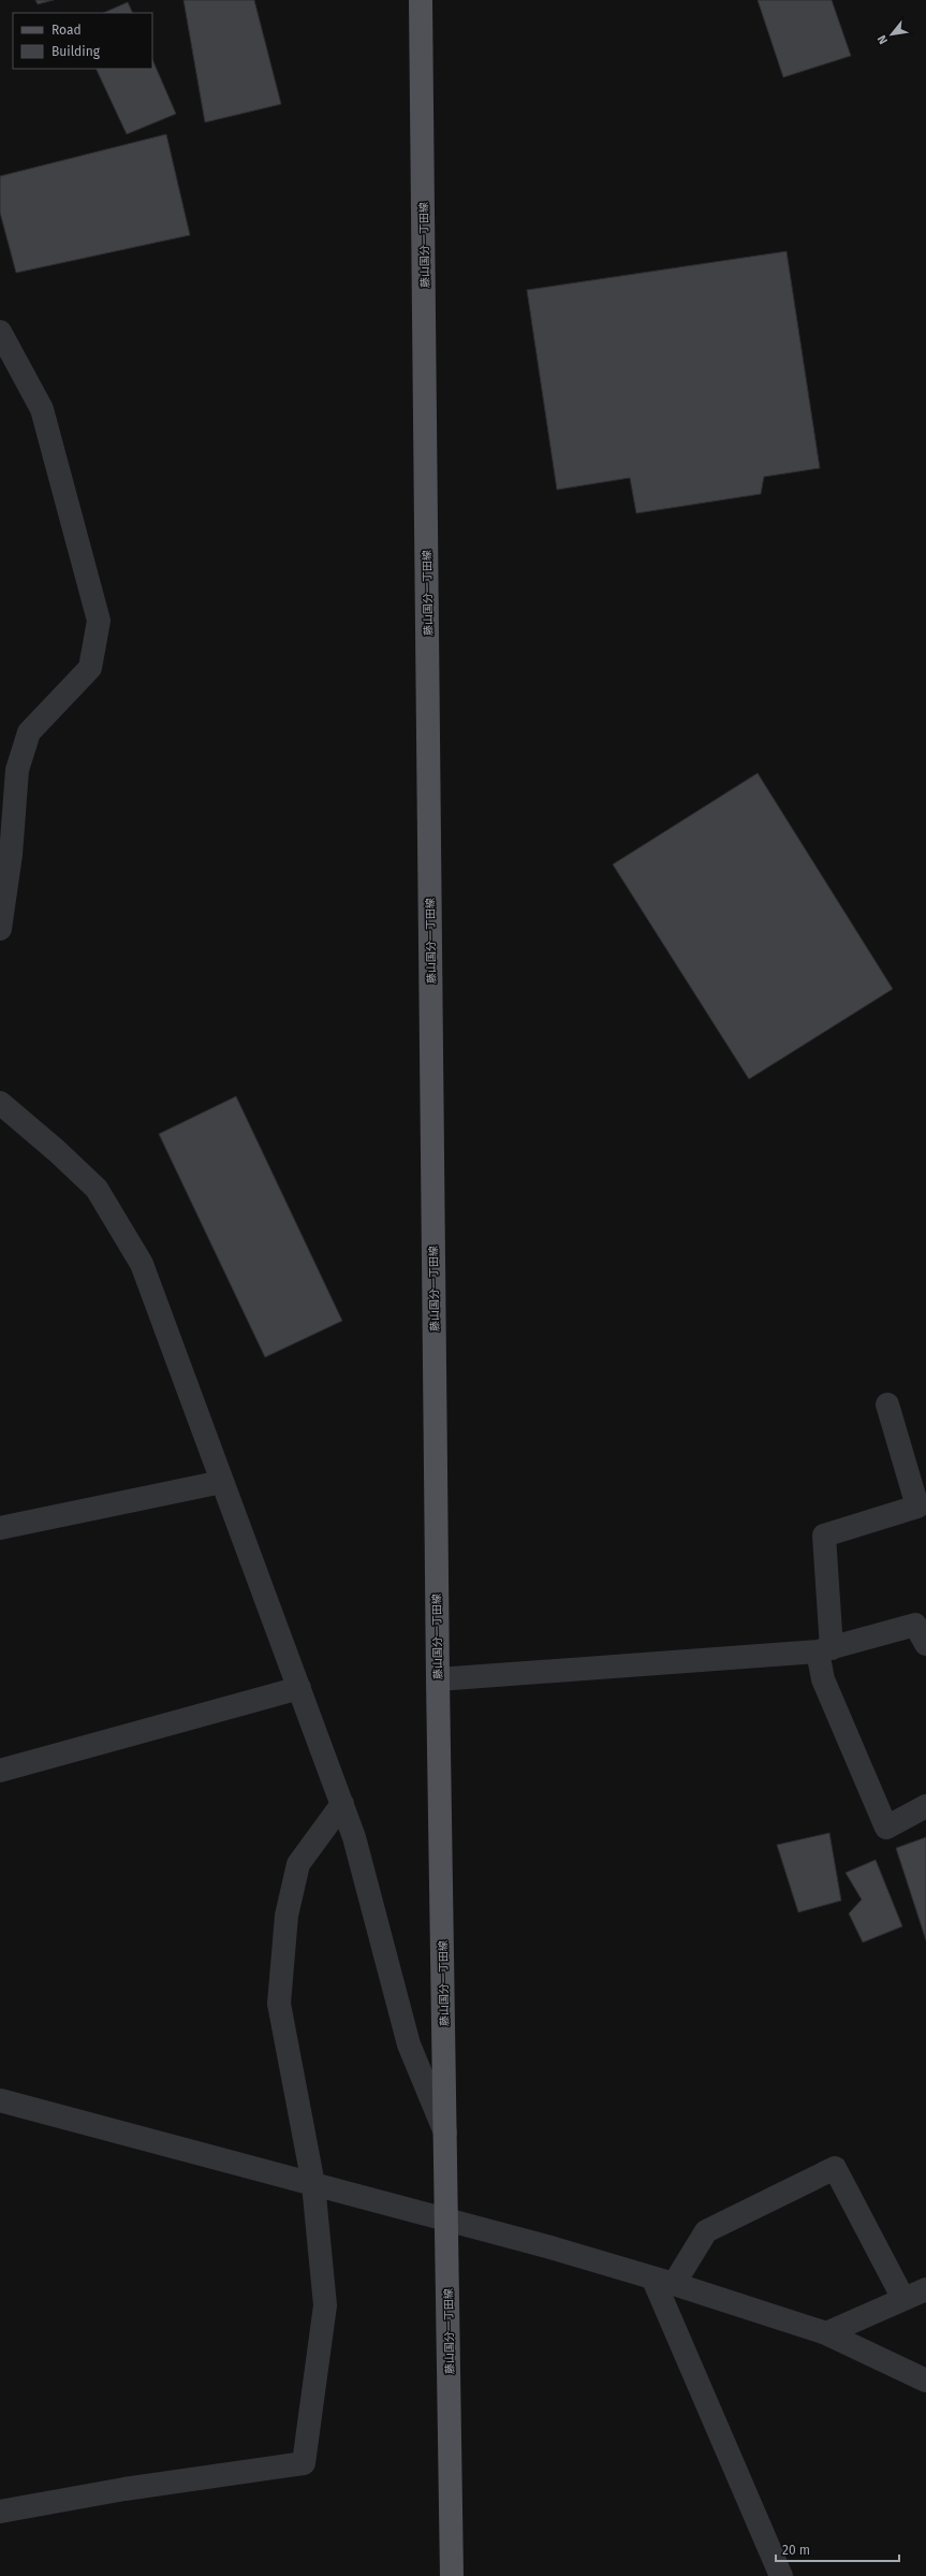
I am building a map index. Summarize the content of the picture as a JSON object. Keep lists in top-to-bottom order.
{
  "streets": {
    "main road": ["藤山国分一丁田線"]
  },
  "legend": ["Road", "Building"],
  "scale_bar": "20 m",
  "north": "bottom left"
}
